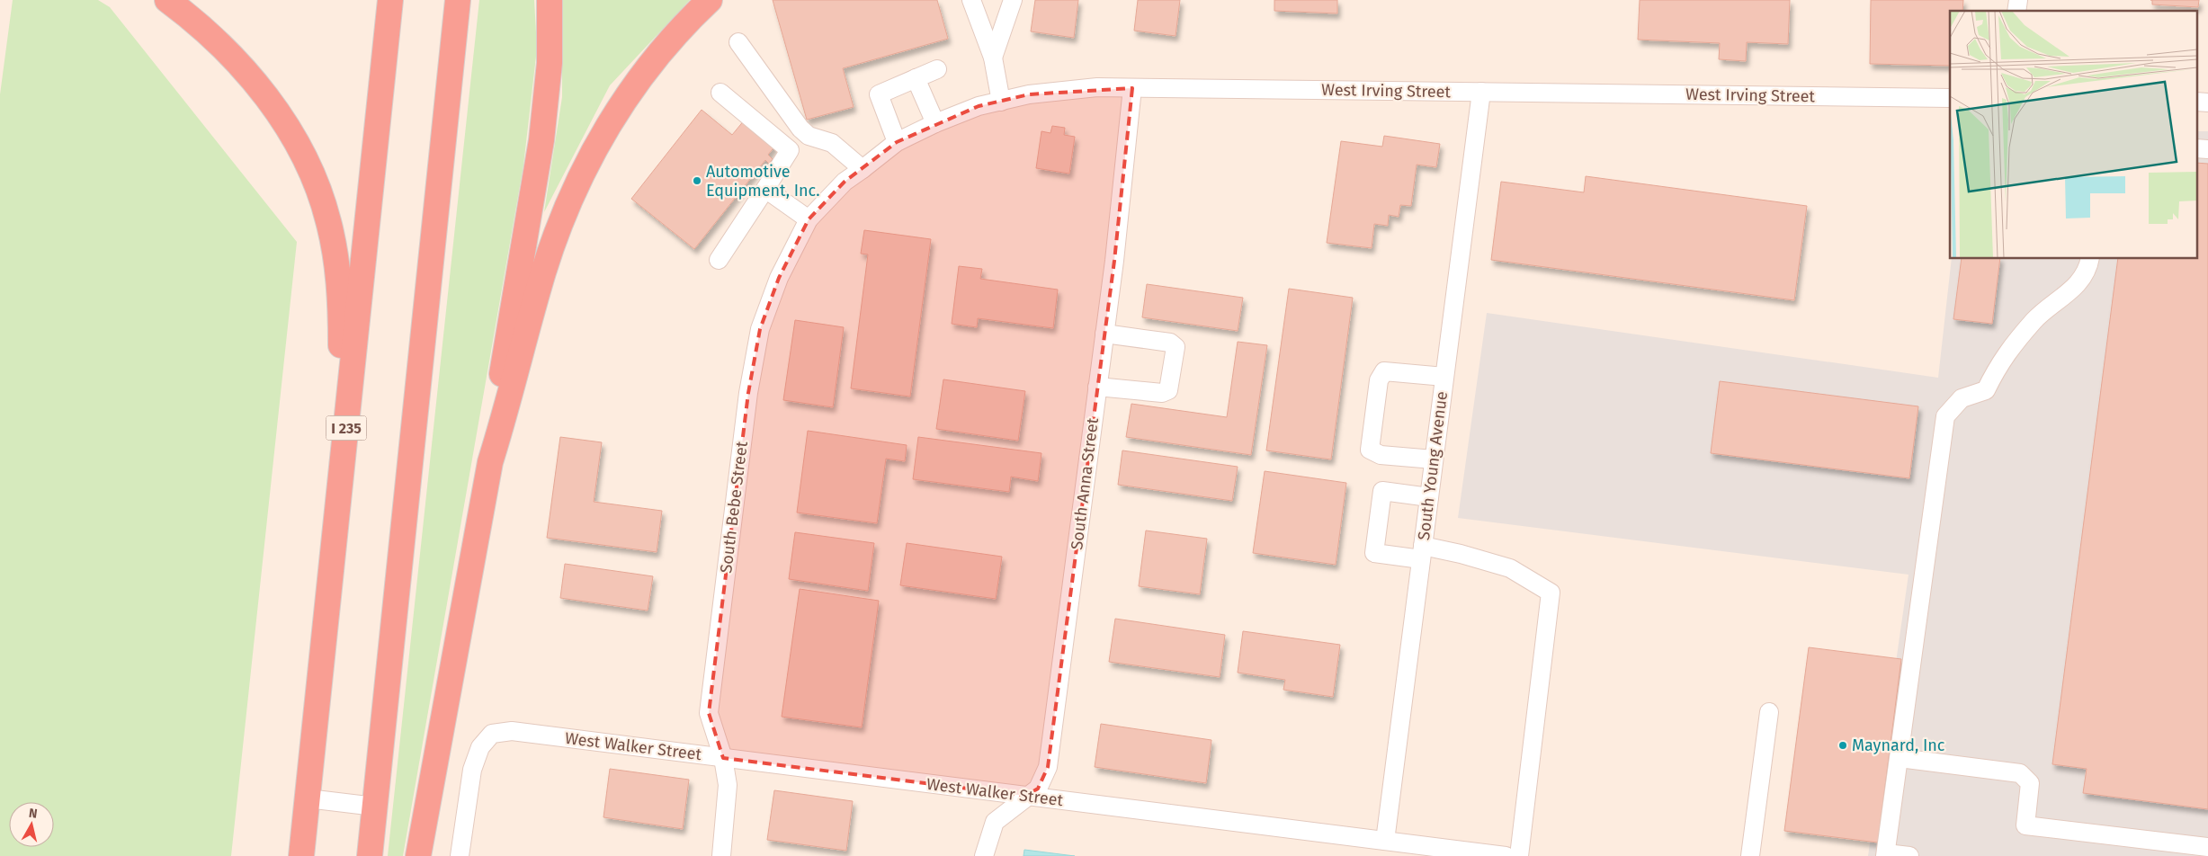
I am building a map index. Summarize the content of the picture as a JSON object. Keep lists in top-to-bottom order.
{
  "streets": {
    "highway": ["I 235"],
    "street": [
      "West Irving Street",
      "South Young Avenue",
      "South Anna Street",
      "South Bebe Street",
      "West Walker Street"
    ]
  },
  "crossings": [
    ["West Irving Street", "South Young Avenue"],
    ["West Irving Street", "South Anna Street"],
    ["West Irving Street", "South Bebe Street"],
    ["South Young Avenue", "West Walker Street"],
    ["South Anna Street", "West Walker Street"],
    ["South Bebe Street", "West Walker Street"]
  ],
  "places": ["Automotive Equipment, Inc.", "Maynard, Inc"],
  "north": "top"
}
